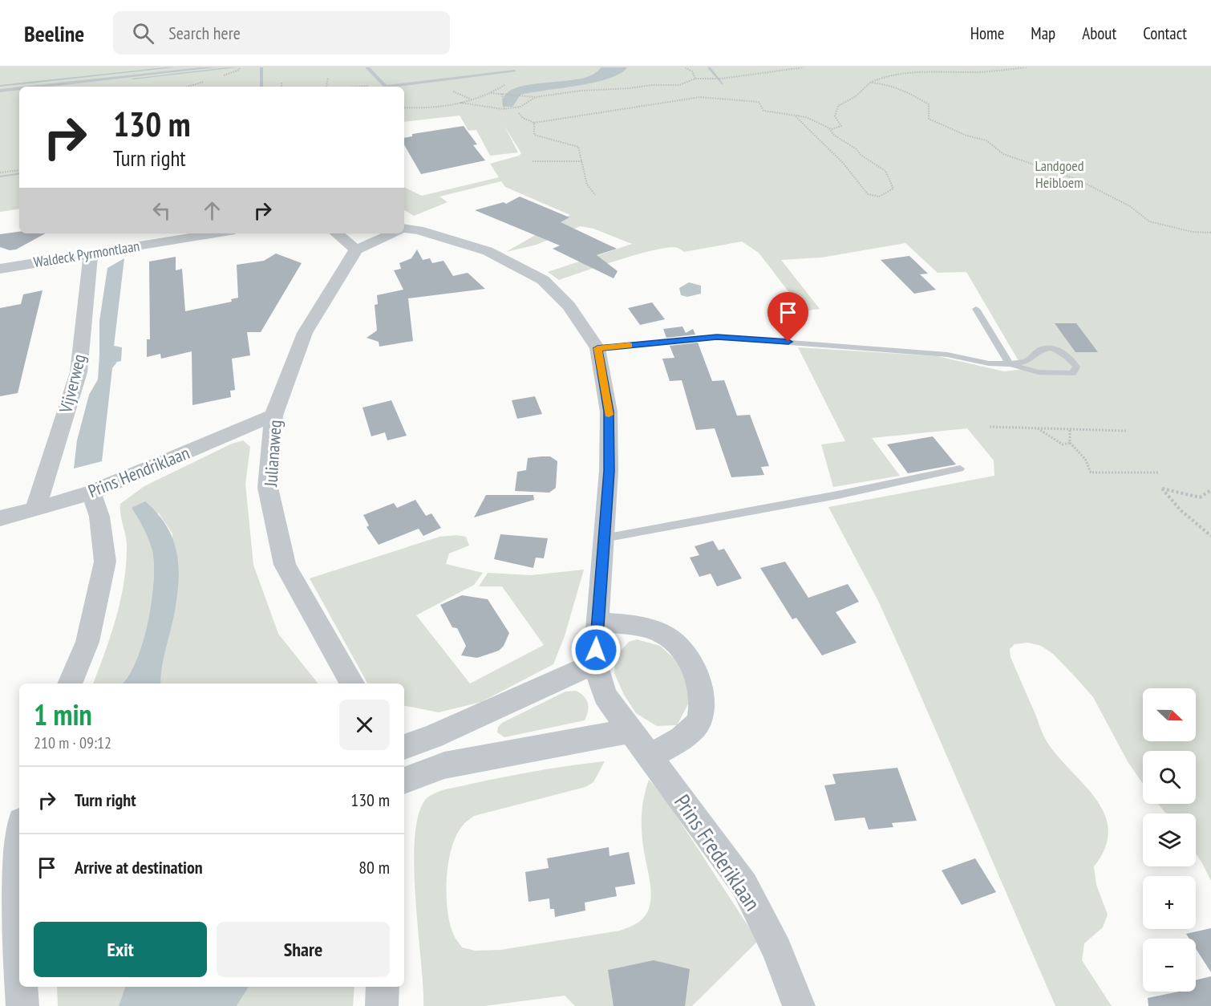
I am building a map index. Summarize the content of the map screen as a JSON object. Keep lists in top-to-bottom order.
{
  "streets": {
    "street": [
      "Waldeck Pyrmontlaan",
      "Vijverweg",
      "Julianaweg",
      "Prins Hendriklaan",
      "Prins Frederiklaan"
    ]
  },
  "crossings": [
    ["Waldeck Pyrmontlaan", "Vijverweg"],
    ["Vijverweg", "Prins Hendriklaan"],
    ["Julianaweg", "Prins Hendriklaan"]
  ],
  "parks": ["Landgoed Heibloem"],
  "north": "right",
  "page": {
    "header": "Beeline",
    "search": "Search here",
    "nav": [
      "Home",
      "Map",
      "About",
      "Contact"
    ],
    "turn": ["130 m", "Turn right"],
    "heading": ["1 min", "210 m · 09:12"],
    "map_buttons": ["+", "−"],
    "list": [
      {
        "name": "Turn right",
        "value": "130 m"
      },
      {
        "name": "Arrive at destination",
        "value": "80 m"
      }
    ],
    "buttons": ["Exit", "Share"]
  }
}
